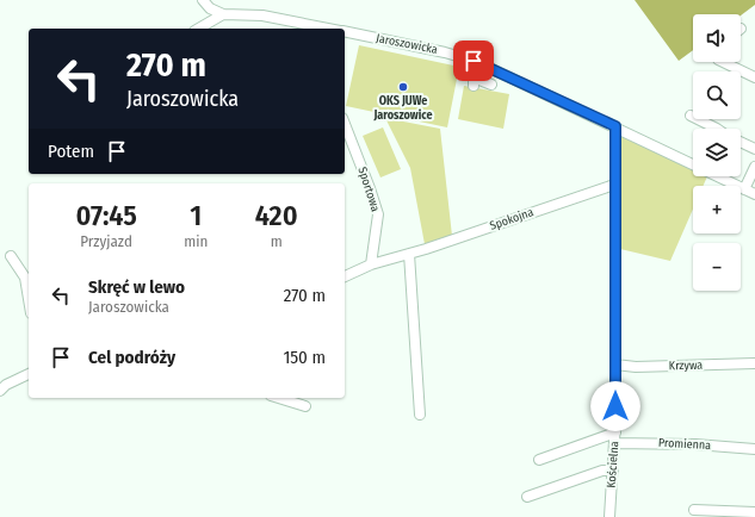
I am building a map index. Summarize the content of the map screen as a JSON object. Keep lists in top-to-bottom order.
{
  "streets": {
    "street": [
      "Jaroszowicka",
      "Sportowa",
      "Spokojna",
      "Krzywa",
      "Promienna",
      "Kościelna"
    ]
  },
  "crossings": [
    ["Jaroszowicka", "Kościelna"],
    ["Sportowa", "Spokojna"],
    ["Spokojna", "Kościelna"],
    ["Krzywa", "Kościelna"],
    ["Promienna", "Kościelna"]
  ],
  "places": ["OKS JUWe Jaroszowice"],
  "page": {
    "map_buttons": ["+", "−"],
    "turn": ["270 m", "Jaroszowicka"],
    "then": "Potem",
    "eta": [
      "07:45",
      "Przyjazd",
      "1",
      "min",
      "420",
      "m"
    ],
    "list": [
      {
        "name": "Skręć w lewo",
        "note": "Jaroszowicka",
        "value": "270 m"
      },
      {
        "name": "Cel podróży",
        "value": "150 m"
      }
    ]
  }
}
